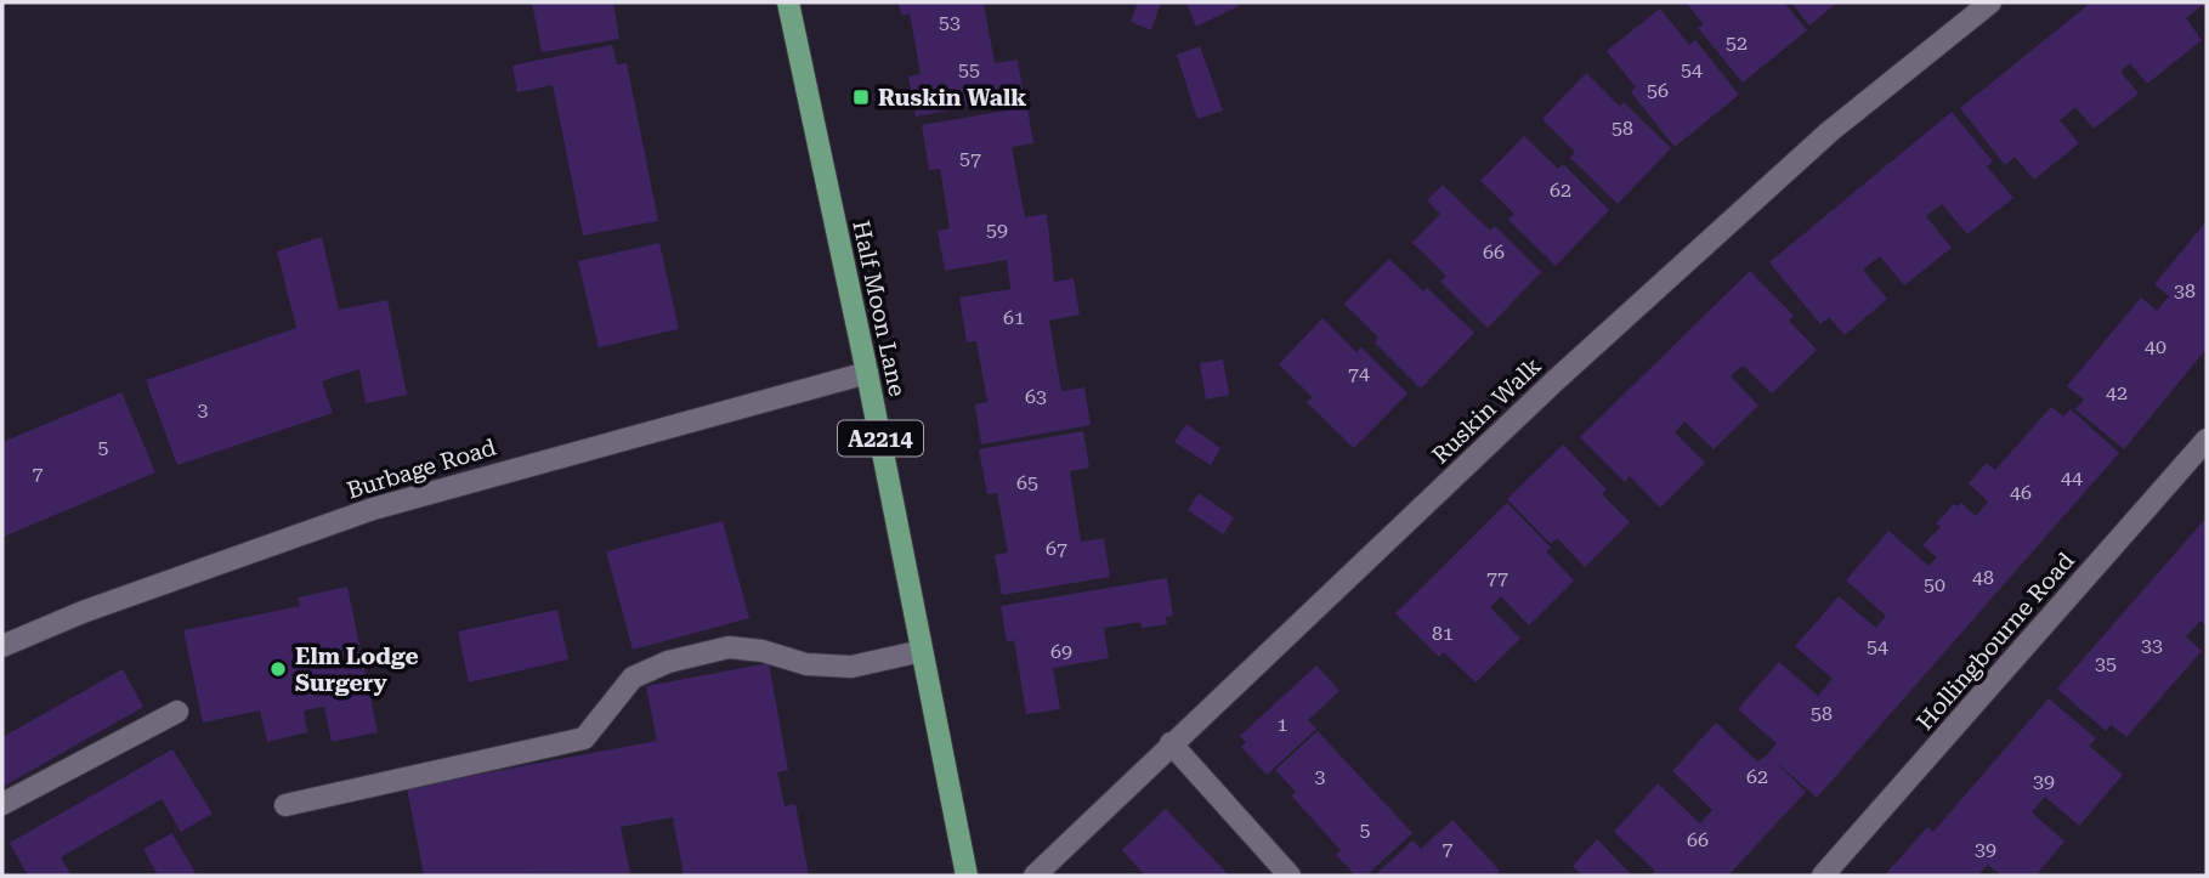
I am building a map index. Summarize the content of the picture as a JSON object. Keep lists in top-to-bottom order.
{
  "streets": {
    "main road": ["Half Moon Lane", "A2214"],
    "street": ["Ruskin Walk", "Burbage Road", "Hollingbourne Road"]
  },
  "crossings": [
    ["Half Moon Lane", "Burbage Road"]
  ],
  "places": {
    "transit": ["Ruskin Walk"],
    "other": ["Elm Lodge Surgery"]
  },
  "house_numbers": [
    "53",
    "52",
    "55",
    "54",
    "56",
    "58",
    "57",
    "62",
    "59",
    "66",
    "38",
    "61",
    "40",
    "74",
    "42",
    "63",
    "3",
    "5",
    "7",
    "44",
    "65",
    "46",
    "67",
    "77",
    "48",
    "50",
    "81",
    "33",
    "54",
    "69",
    "35",
    "58",
    "1",
    "3",
    "62",
    "39",
    "5",
    "66",
    "7",
    "39"
  ]
}
